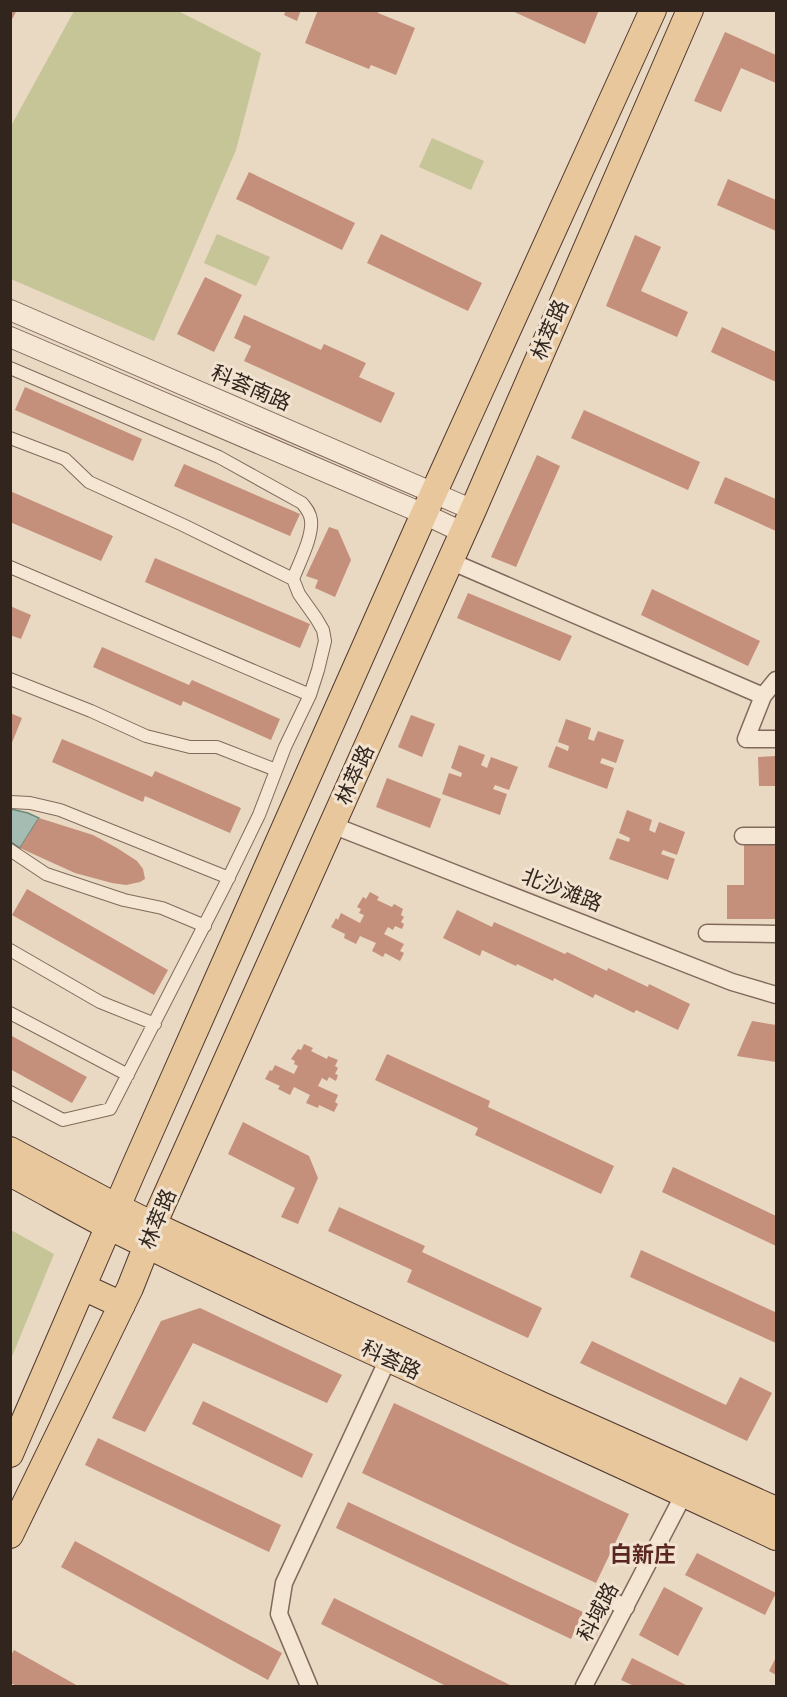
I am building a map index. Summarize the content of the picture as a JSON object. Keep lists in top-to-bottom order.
{
  "streets": {
    "main road": ["林萃路", "科荟路"],
    "street": ["科荟南路", "北沙滩路", "科域路"]
  },
  "crossings": [
    ["林萃路", "科荟南路"],
    ["林萃路", "北沙滩路"],
    ["林萃路", "科荟路"],
    ["科荟路", "科域路"]
  ],
  "districts": ["白新庄"]
}
